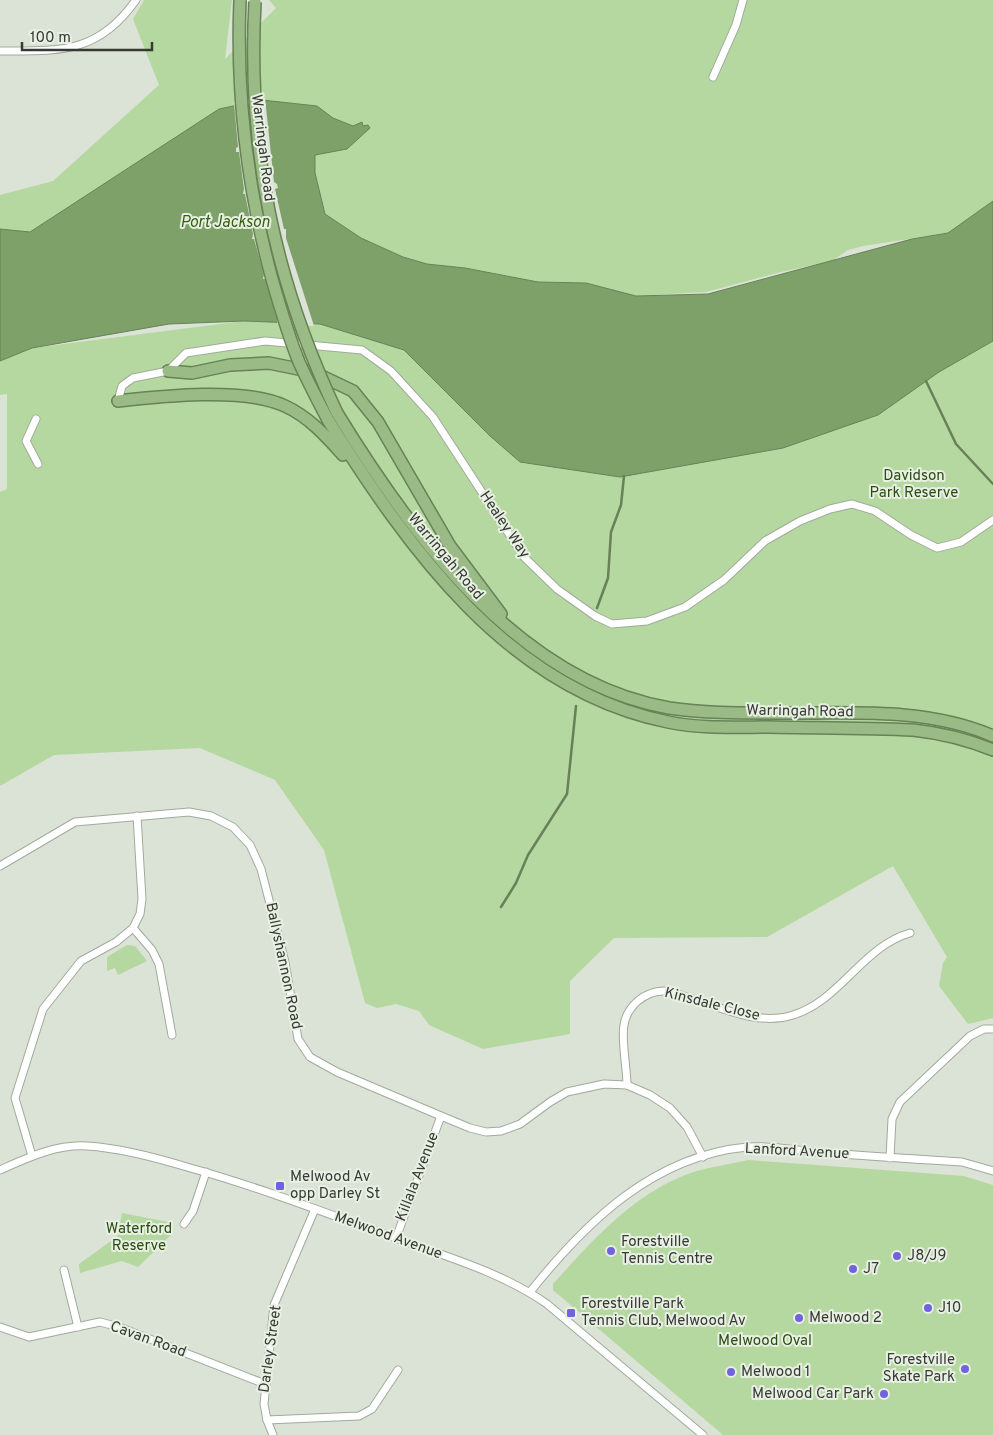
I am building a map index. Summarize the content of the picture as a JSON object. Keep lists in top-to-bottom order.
{
  "streets": {
    "highway": ["Warringah Road"],
    "street": [
      "Healey Way",
      "Ballyshannon Road",
      "Kinsdale Close",
      "Lanford Avenue",
      "Killala Avenue",
      "Melwood Avenue",
      "Cavan Road",
      "Darley Street"
    ]
  },
  "crossings": [
    ["Ballyshannon Road", "Kinsdale Close"],
    ["Ballyshannon Road", "Lanford Avenue"],
    ["Ballyshannon Road", "Killala Avenue"],
    ["Lanford Avenue", "Melwood Avenue"],
    ["Killala Avenue", "Melwood Avenue"],
    ["Melwood Avenue", "Darley Street"],
    ["Cavan Road", "Darley Street"]
  ],
  "water": ["Port Jackson"],
  "parks": ["Davidson Park Reserve", "Waterford Reserve", "Melwood Oval"],
  "places": {
    "transit": ["Melwood Av opp Darley St", "Forestville Park Tennis Club, Melwood Av"],
    "other": [
      "Forestville Tennis Centre",
      "J8/J9",
      "J7",
      "J10",
      "Melwood 2",
      "Forestville Skate Park",
      "Melwood 1",
      "Melwood Car Park"
    ]
  },
  "scale_bar": "100 m"
}
